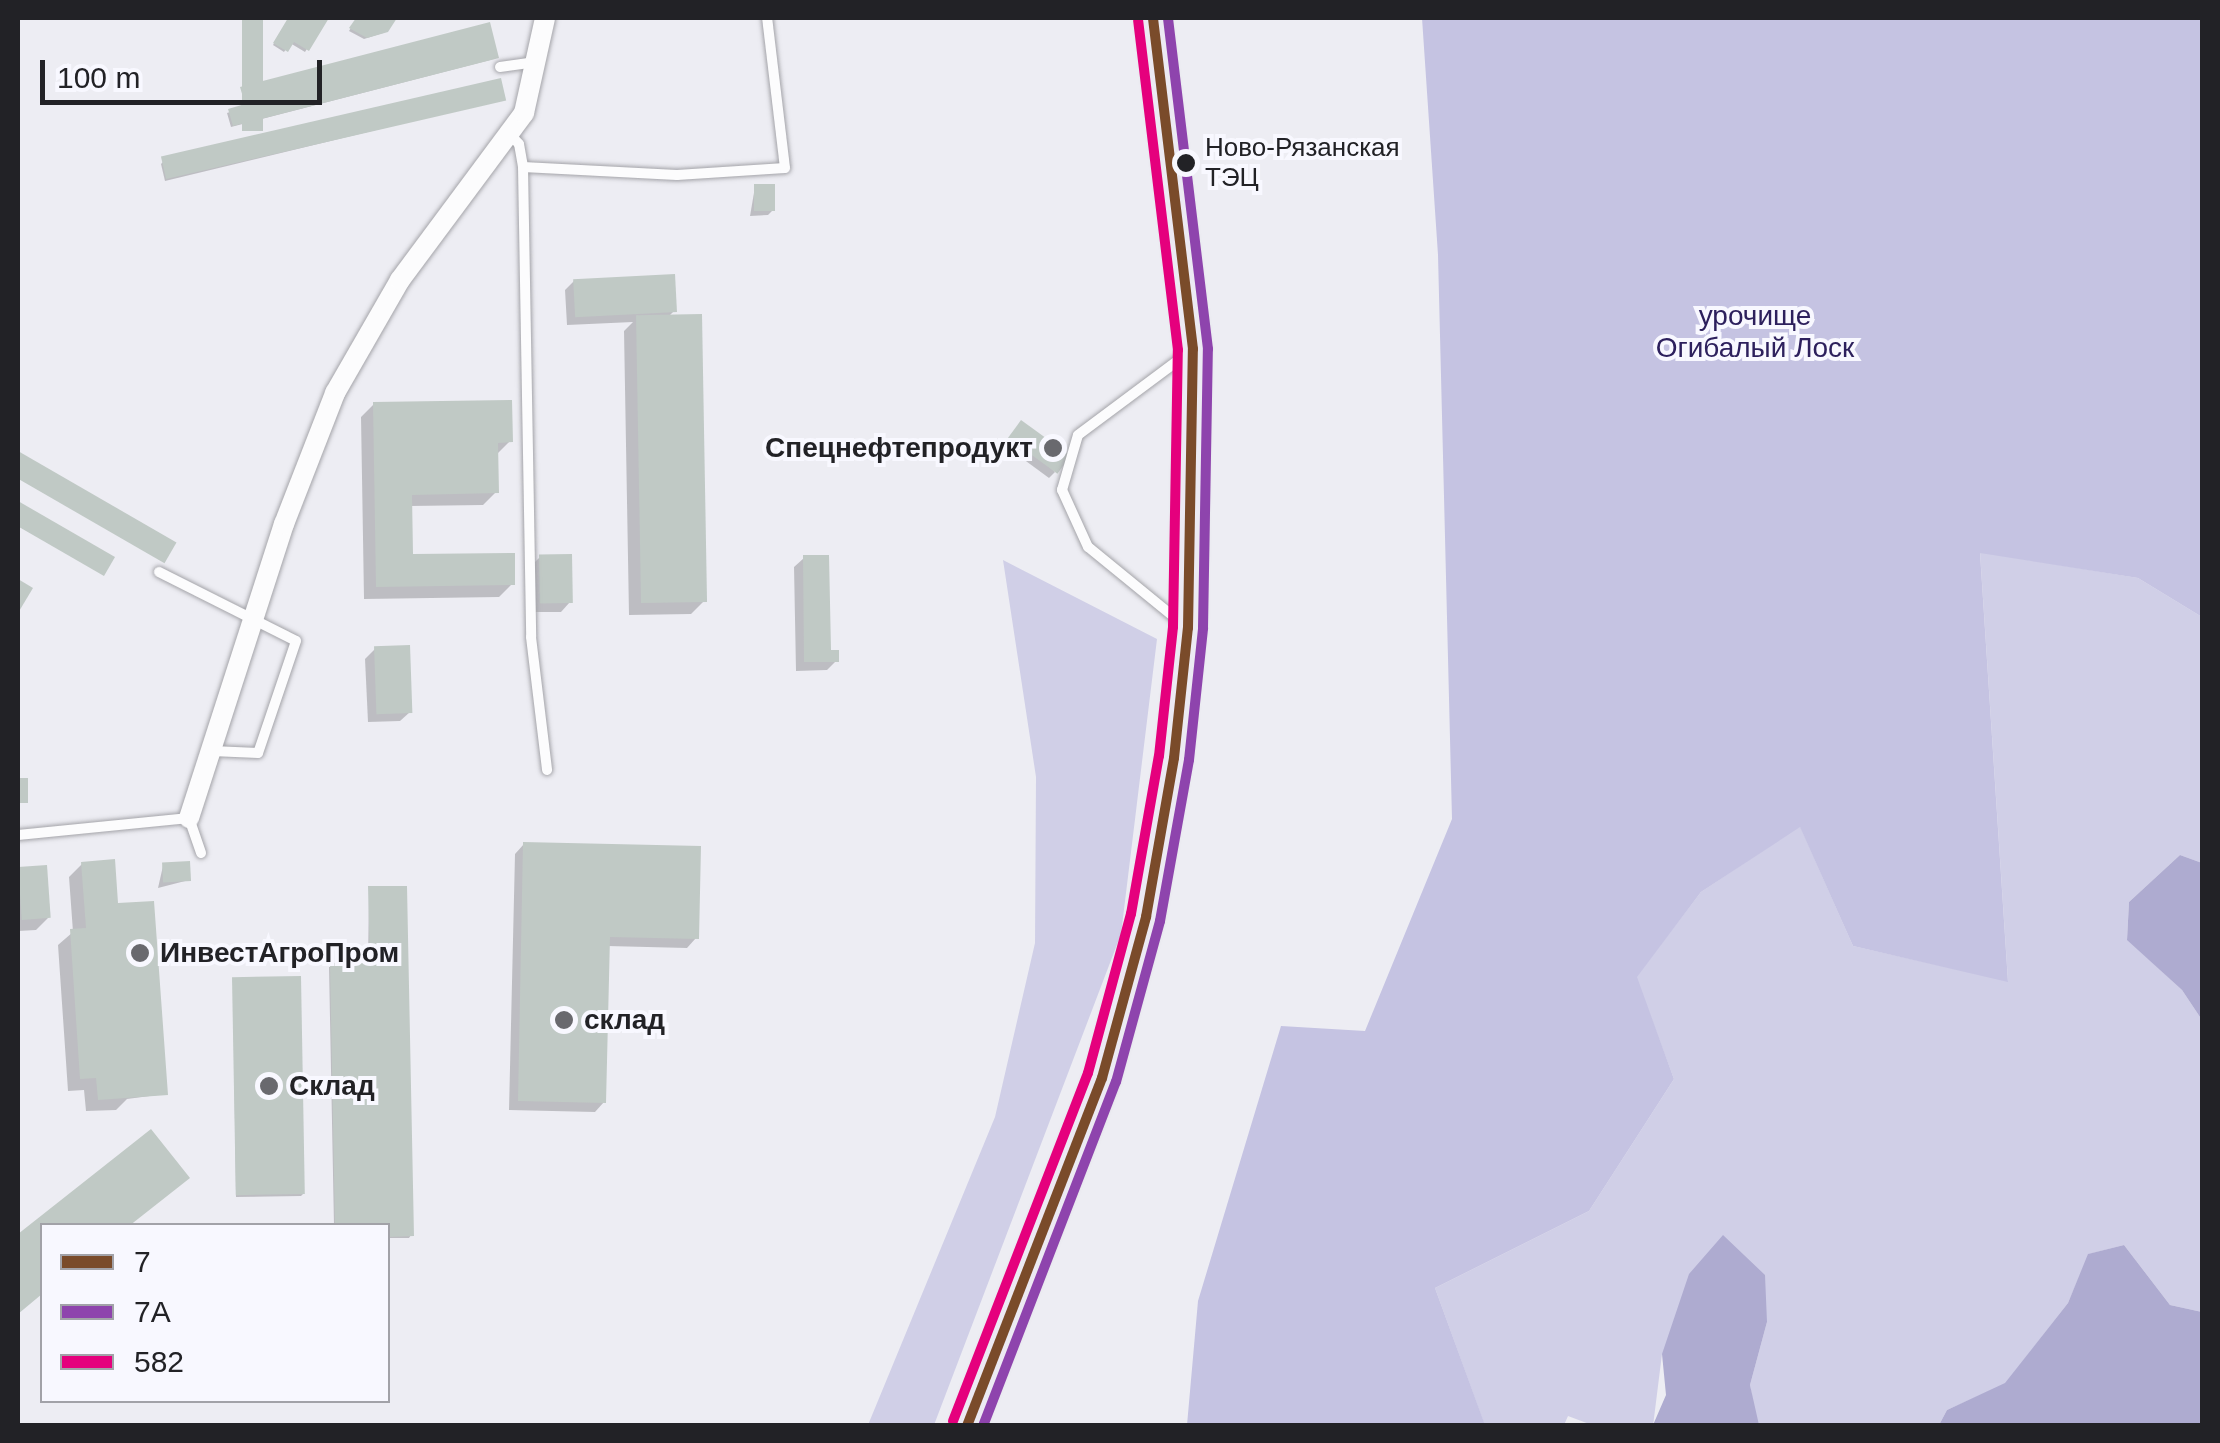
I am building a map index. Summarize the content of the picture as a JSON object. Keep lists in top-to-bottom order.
{
  "parks": ["урочище Огибалый Лоск"],
  "places": [
    "Ново-Рязанская ТЭЦ",
    "Спецнефтепродукт",
    "ИнвестАгроПром",
    "склад",
    "Склад"
  ],
  "lines": ["transit line 7", "transit line 7А", "transit line 582"],
  "legend": ["7", "7А", "582"],
  "scale_bar": "100 m"
}
